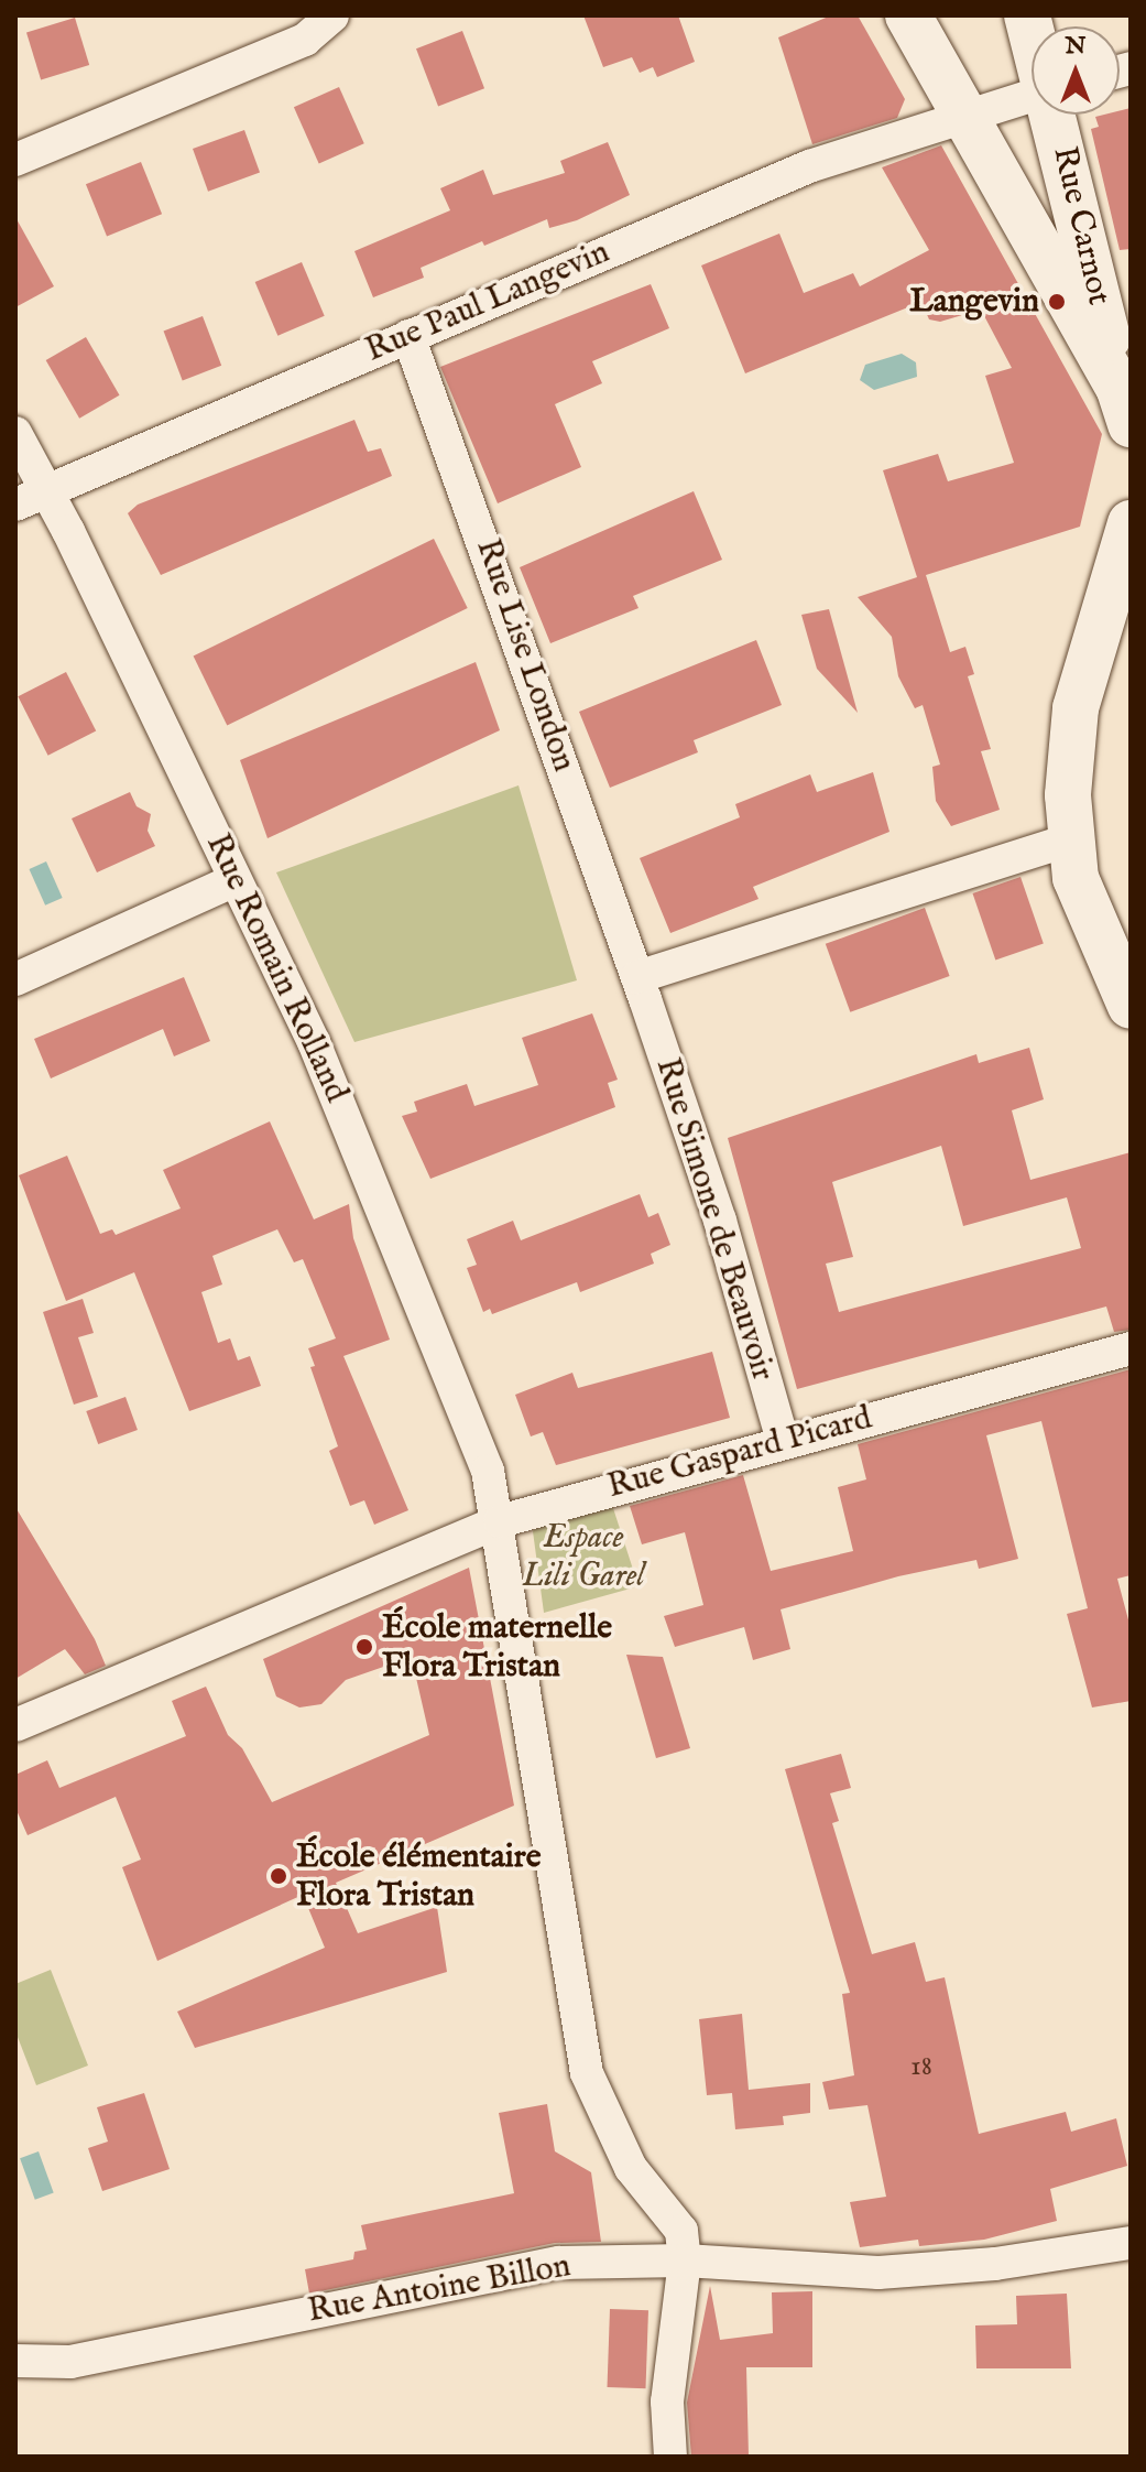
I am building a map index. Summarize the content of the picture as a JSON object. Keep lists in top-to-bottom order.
{
  "streets": {
    "main road": ["Rue Carnot"],
    "street": [
      "Rue Paul Langevin",
      "Rue Lise London",
      "Rue Romain Rolland",
      "Rue Simone de Beauvoir",
      "Rue Gaspard Picard",
      "Rue Antoine Billon"
    ]
  },
  "crossings": [
    ["Rue Paul Langevin", "Rue Lise London"],
    ["Rue Paul Langevin", "Rue Romain Rolland"],
    ["Rue Lise London", "Rue Simone de Beauvoir"],
    ["Rue Romain Rolland", "Rue Gaspard Picard"],
    ["Rue Romain Rolland", "Rue Antoine Billon"],
    ["Rue Simone de Beauvoir", "Rue Gaspard Picard"]
  ],
  "parks": ["Espace Lili Garel"],
  "places": ["Langevin", "École maternelle Flora Tristan", "École élémentaire Flora Tristan"],
  "house_numbers": ["18"],
  "north": "top"
}
